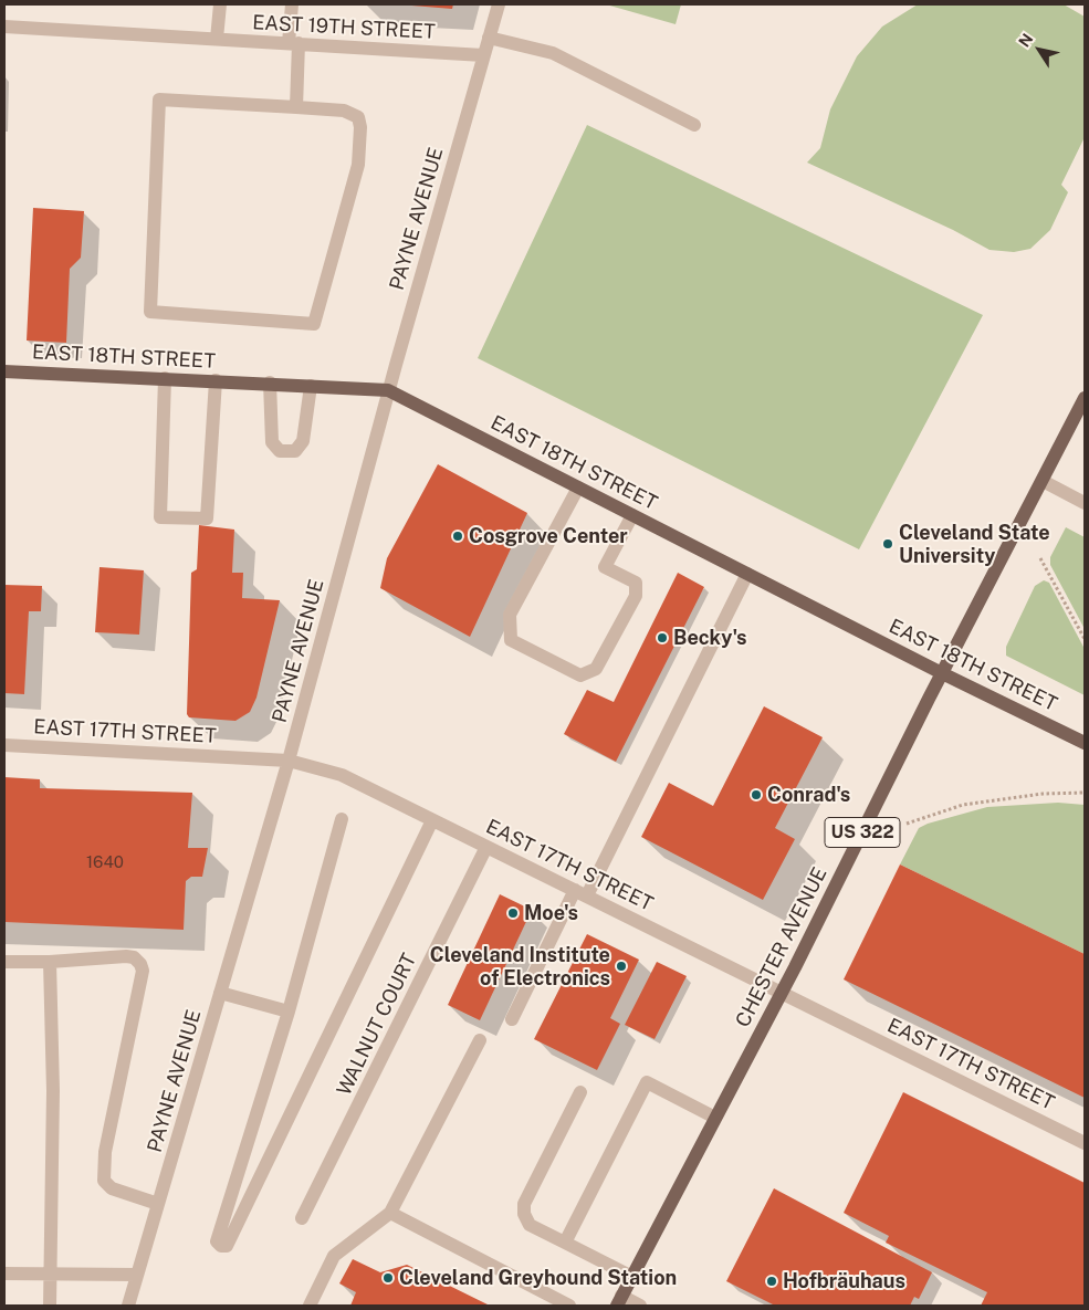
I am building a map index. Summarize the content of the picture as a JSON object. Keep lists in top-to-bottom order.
{
  "streets": {
    "main road": ["EAST 18TH STREET", "US 322", "CHESTER AVENUE"],
    "street": [
      "EAST 19TH STREET",
      "PAYNE AVENUE",
      "EAST 17TH STREET",
      "WALNUT COURT"
    ]
  },
  "crossings": [
    ["EAST 19TH STREET", "PAYNE AVENUE"],
    ["PAYNE AVENUE", "EAST 18TH STREET"],
    ["PAYNE AVENUE", "EAST 17TH STREET"],
    ["EAST 18TH STREET", "CHESTER AVENUE"],
    ["EAST 17TH STREET", "CHESTER AVENUE"],
    ["EAST 17TH STREET", "WALNUT COURT"]
  ],
  "places": [
    "Cosgrove Center",
    "Cleveland State University",
    "Becky's",
    "Conrad's",
    "Moe's",
    "Cleveland Institute of Electronics",
    "Cleveland Greyhound Station",
    "Hofbräuhaus"
  ],
  "house_numbers": ["1640"],
  "north": "top left"
}
